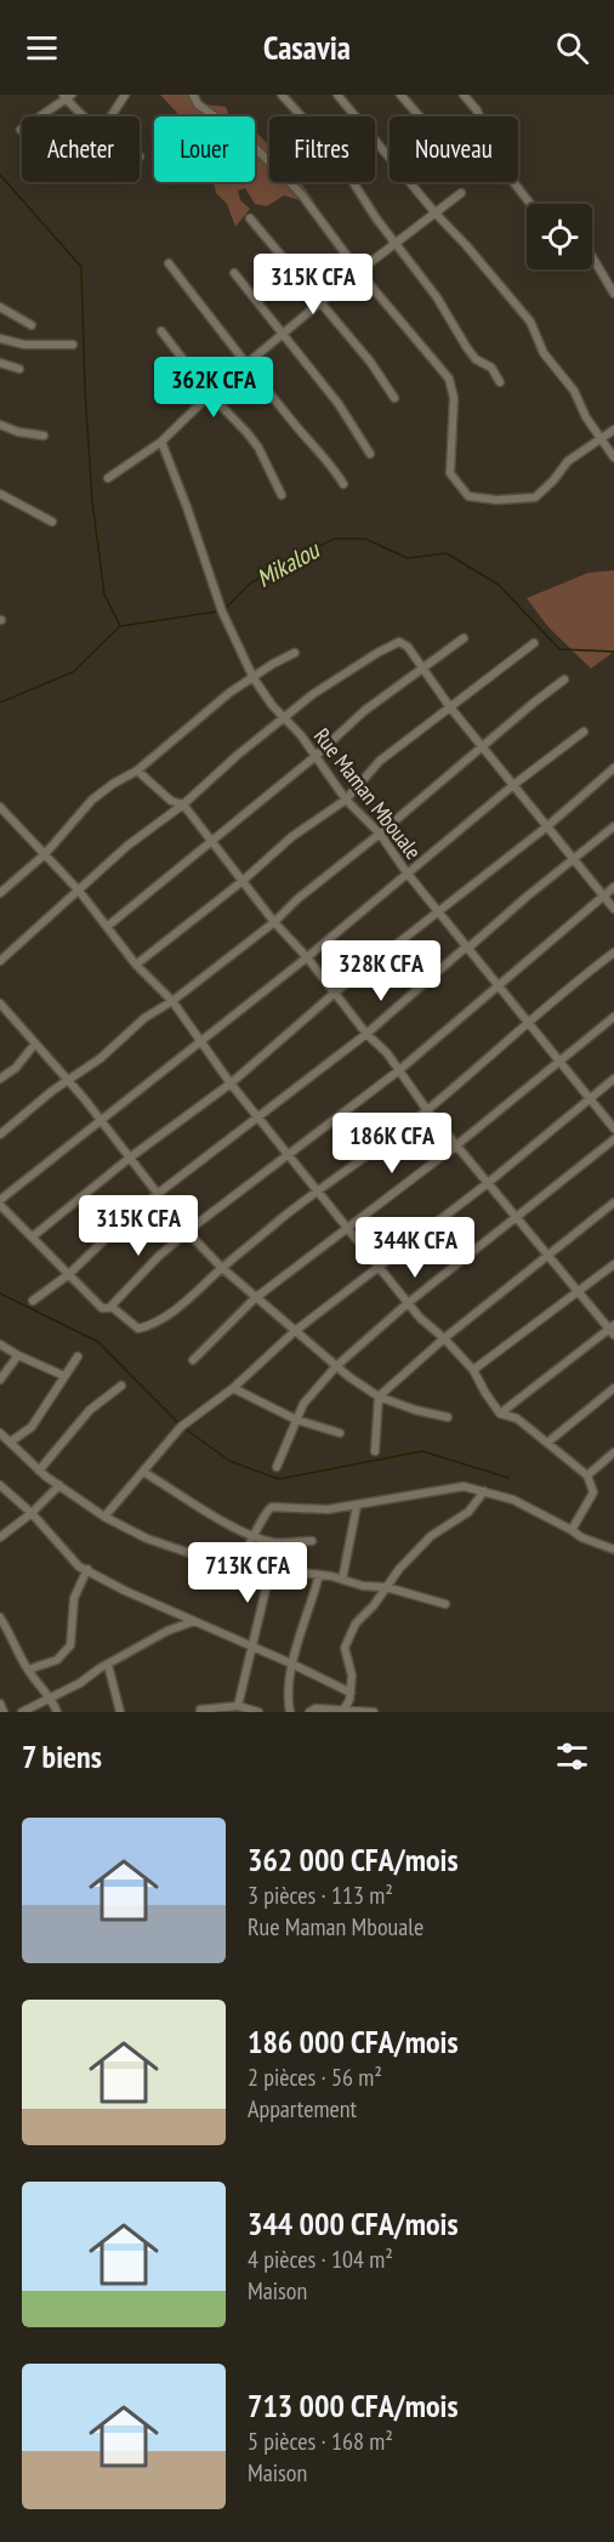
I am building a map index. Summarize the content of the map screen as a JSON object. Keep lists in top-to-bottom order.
{
  "streets": {
    "street": ["Rue Maman Mbouale"]
  },
  "water": ["Mikalou"],
  "page": {
    "header": "Casavia",
    "chip": [
      "Acheter",
      "Louer",
      "Filtres",
      "Nouveau"
    ],
    "price": [
      "315K CFA",
      "362K CFA",
      "328K CFA",
      "186K CFA",
      "315K CFA",
      "344K CFA",
      "713K CFA"
    ],
    "heading": "7 biens",
    "list": [
      {
        "name": "362 000 CFA/mois",
        "note": "3 pièces · 113 m² · Rue Maman Mbouale"
      },
      {
        "name": "186 000 CFA/mois",
        "note": "2 pièces · 56 m² · Appartement"
      },
      {
        "name": "344 000 CFA/mois",
        "note": "4 pièces · 104 m² · Maison"
      },
      {
        "name": "713 000 CFA/mois",
        "note": "5 pièces · 168 m² · Maison"
      }
    ]
  }
}
